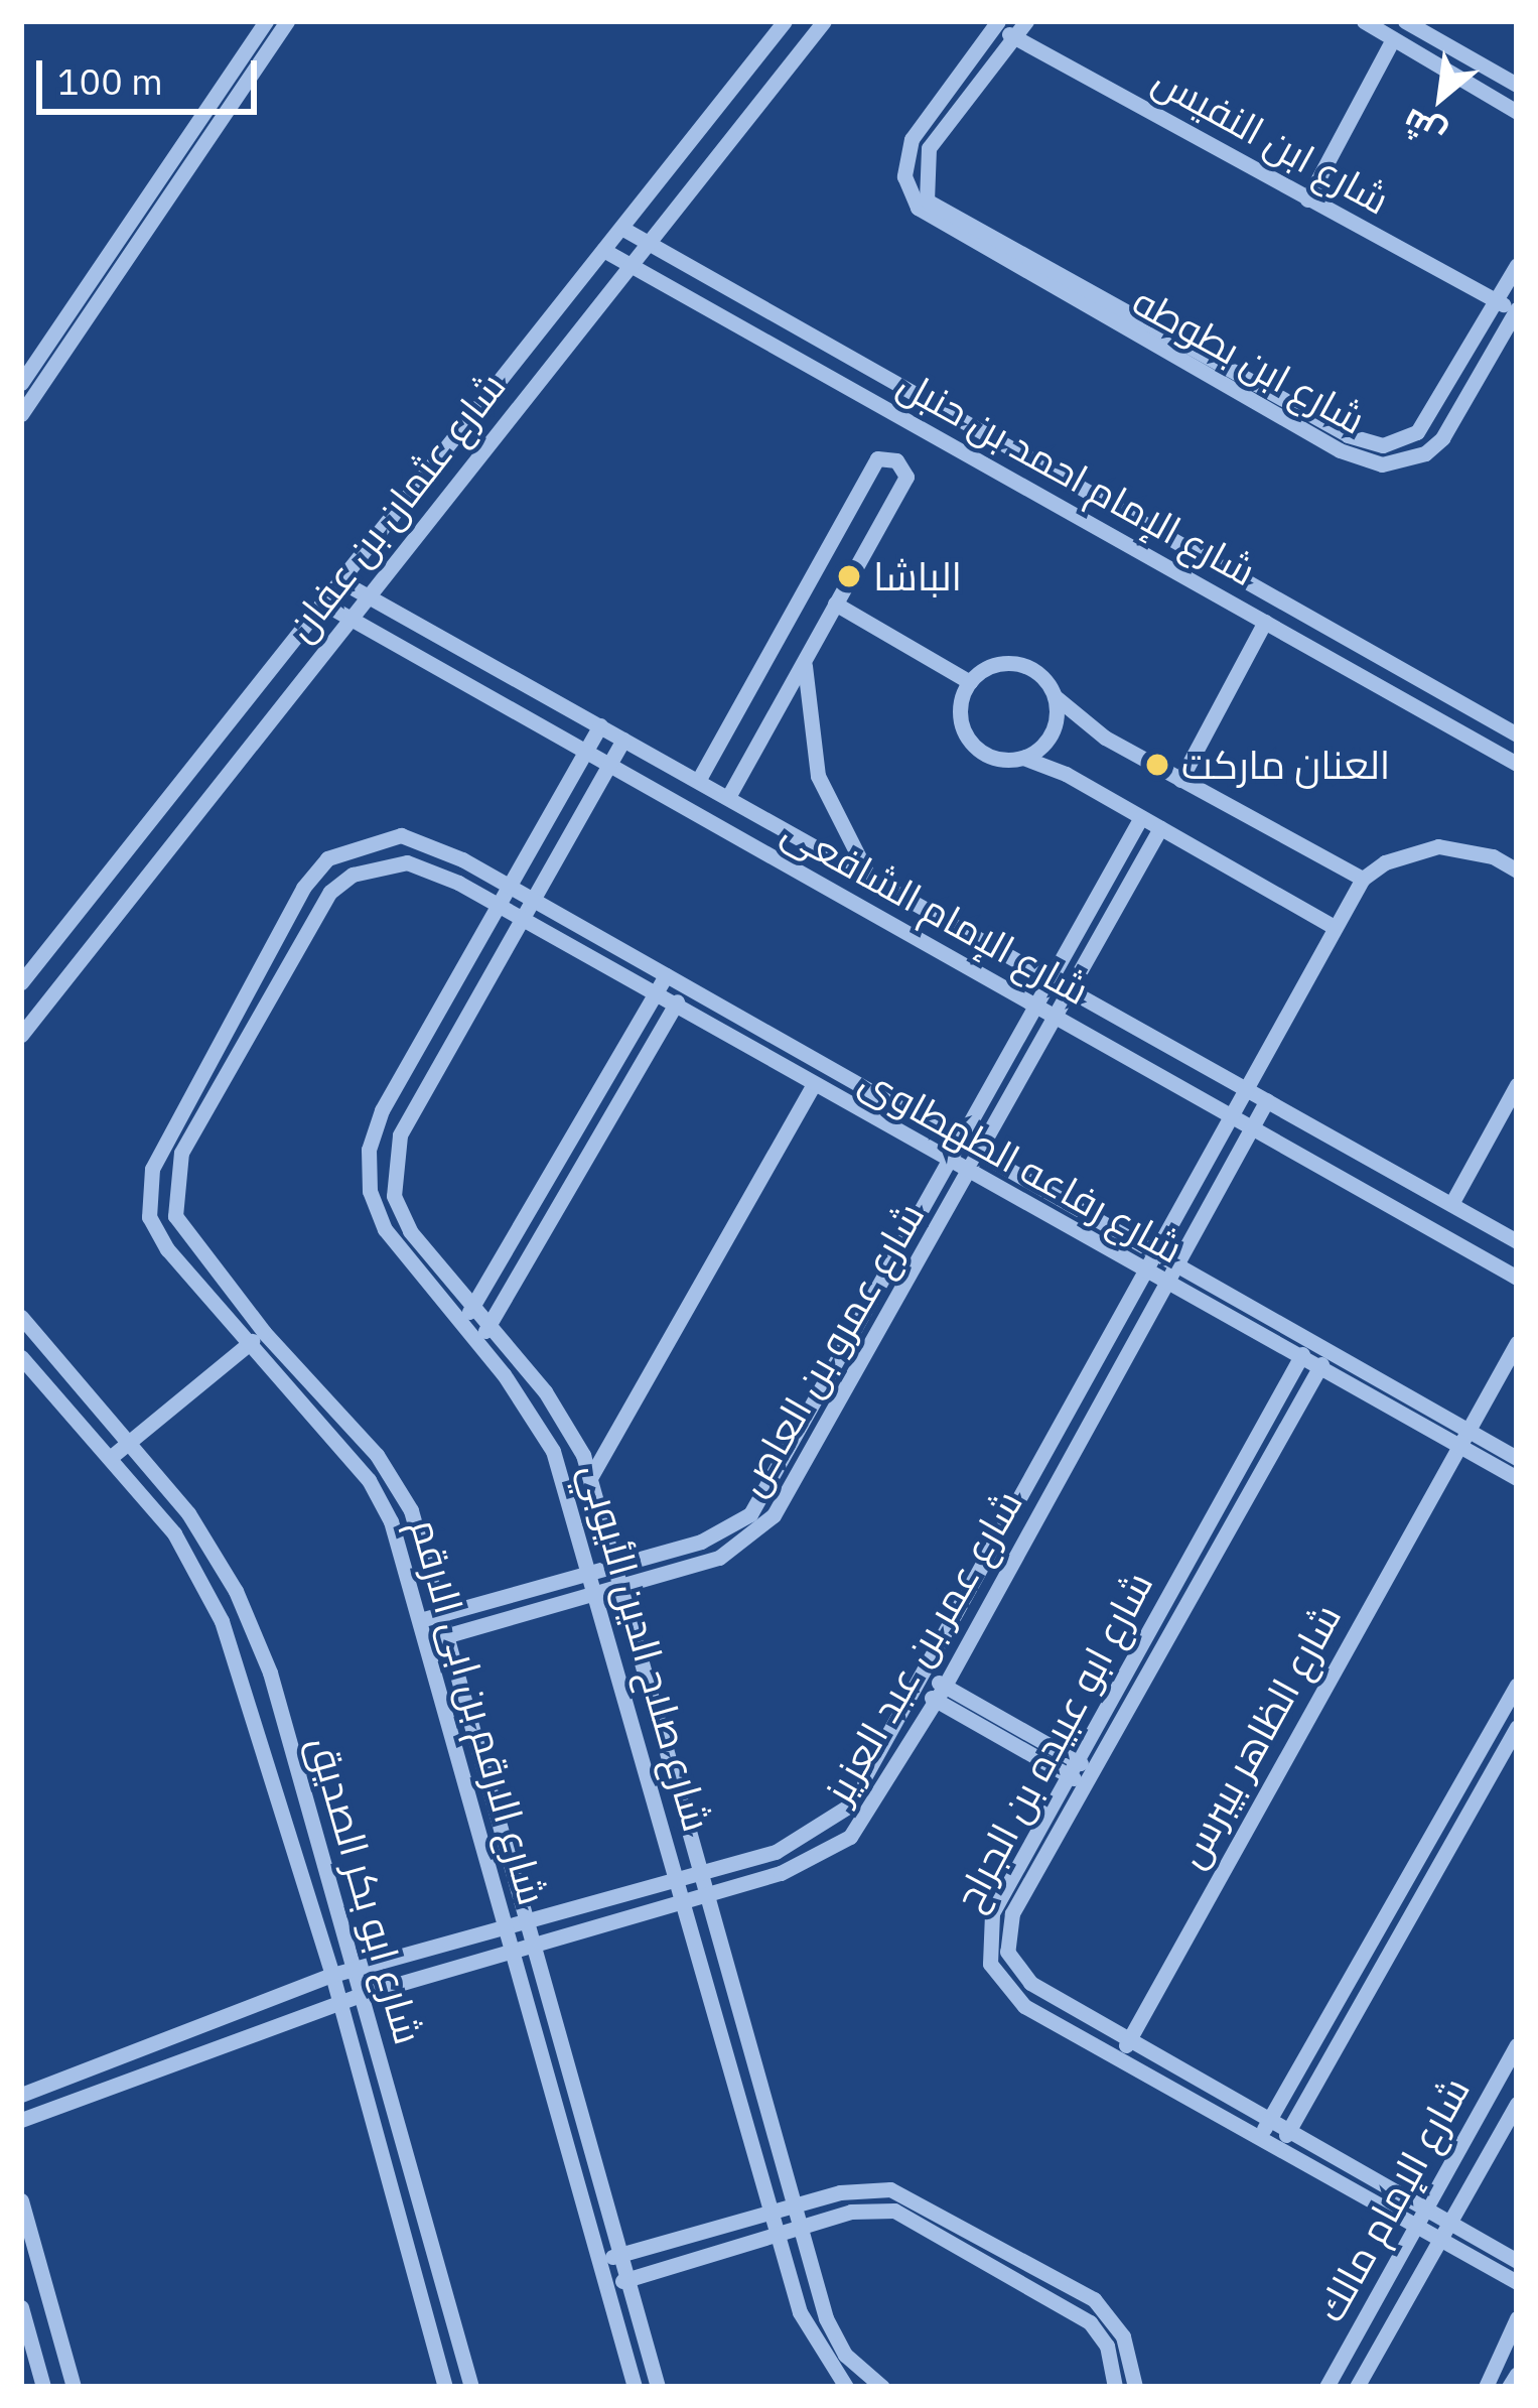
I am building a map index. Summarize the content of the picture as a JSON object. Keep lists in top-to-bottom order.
{
  "streets": {
    "street": [
      "شارع ابن النفيس",
      "شارع ابن بطوطه",
      "شارع الإمام احمد بن حنبل",
      "شارع عثمان بن عفان",
      "شارع الإمام الشافعى",
      "شارع رفاعه الطهطاوى",
      "شارع عمرو بن العاص",
      "شارع عمر بن عبد العزيز",
      "شارع صلاح الدين الأيوبي",
      "شارع الارقم بن ابى الارقم",
      "شارع الظاهر بيبرس",
      "شارع ابو عبيده بن الجراح",
      "شارع ابو بكر الصديق",
      "شارع الإمام مالك"
    ]
  },
  "crossings": [
    ["شارع ابن النفيس", "شارع ابن بطوطه"],
    ["شارع الإمام احمد بن حنبل", "شارع عثمان بن عفان"],
    ["شارع عثمان بن عفان", "شارع الإمام الشافعى"],
    ["شارع الإمام الشافعى", "شارع عمرو بن العاص"],
    ["شارع الإمام الشافعى", "شارع عمر بن عبد العزيز"],
    ["شارع الإمام الشافعى", "شارع صلاح الدين الأيوبي"],
    ["شارع رفاعه الطهطاوى", "شارع عمرو بن العاص"],
    ["شارع رفاعه الطهطاوى", "شارع عمر بن عبد العزيز"],
    ["شارع رفاعه الطهطاوى", "شارع صلاح الدين الأيوبي"],
    ["شارع رفاعه الطهطاوى", "شارع الارقم بن ابى الارقم"],
    ["شارع رفاعه الطهطاوى", "شارع الظاهر بيبرس"],
    ["شارع رفاعه الطهطاوى", "شارع ابو عبيده بن الجراح"],
    ["شارع عمرو بن العاص", "شارع صلاح الدين الأيوبي"],
    ["شارع عمرو بن العاص", "شارع الارقم بن ابى الارقم"],
    ["شارع عمر بن عبد العزيز", "شارع صلاح الدين الأيوبي"],
    ["شارع عمر بن عبد العزيز", "شارع الارقم بن ابى الارقم"],
    ["شارع عمر بن عبد العزيز", "شارع ابو بكر الصديق"],
    ["شارع صلاح الدين الأيوبي", "شارع الارقم بن ابى الارقم"],
    ["شارع الظاهر بيبرس", "شارع ابو عبيده بن الجراح"],
    ["شارع ابو عبيده بن الجراح", "شارع الإمام مالك"]
  ],
  "places": ["الباشا", "العنان ماركت"],
  "scale_bar": "100 m",
  "north": "bottom left"
}
